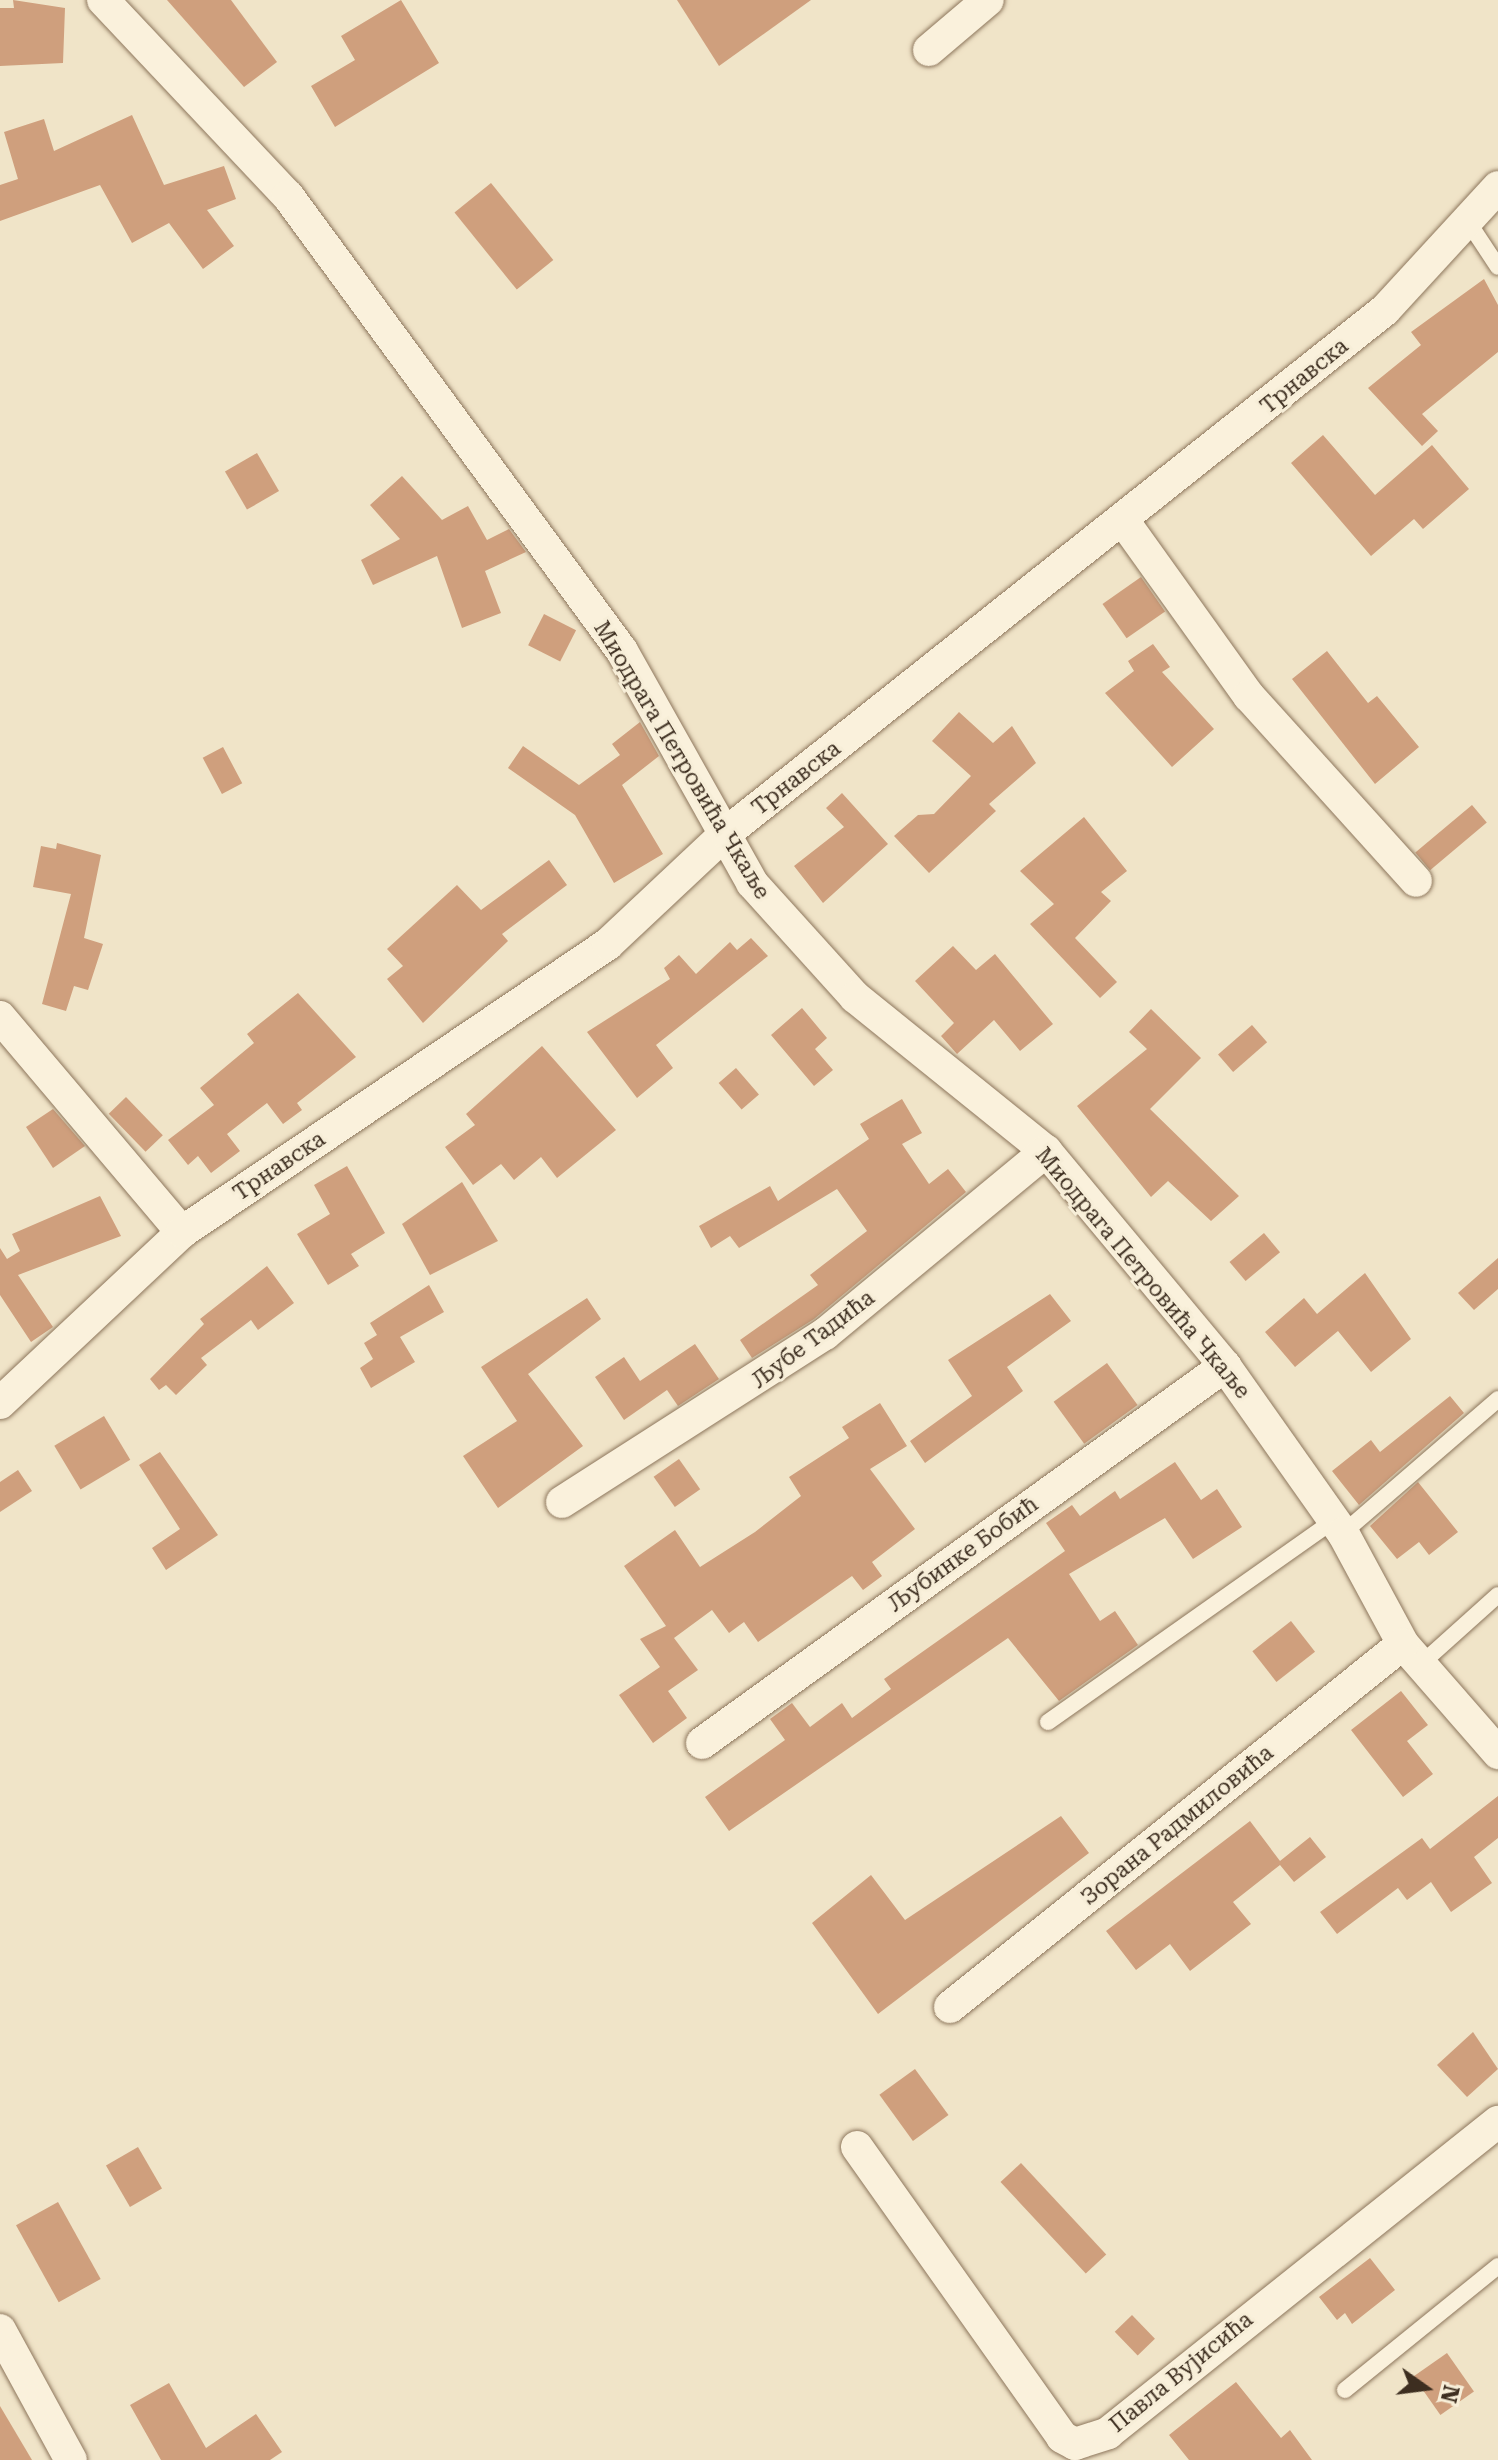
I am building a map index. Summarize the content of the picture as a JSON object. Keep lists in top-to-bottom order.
{
  "streets": {
    "street": [
      "Трнавска",
      "Миодрага Петровића Чкаље",
      "Љубе Тадића",
      "Љубинке Бобић",
      "Зорана Радмиловића",
      "Павла Вујисића"
    ]
  },
  "crossings": [
    ["Трнавска", "Миодрага Петровића Чкаље"],
    ["Миодрага Петровића Чкаље", "Љубе Тадића"],
    ["Миодрага Петровића Чкаље", "Љубинке Бобић"],
    ["Миодрага Петровића Чкаље", "Зорана Радмиловића"]
  ],
  "north": "right"
}
